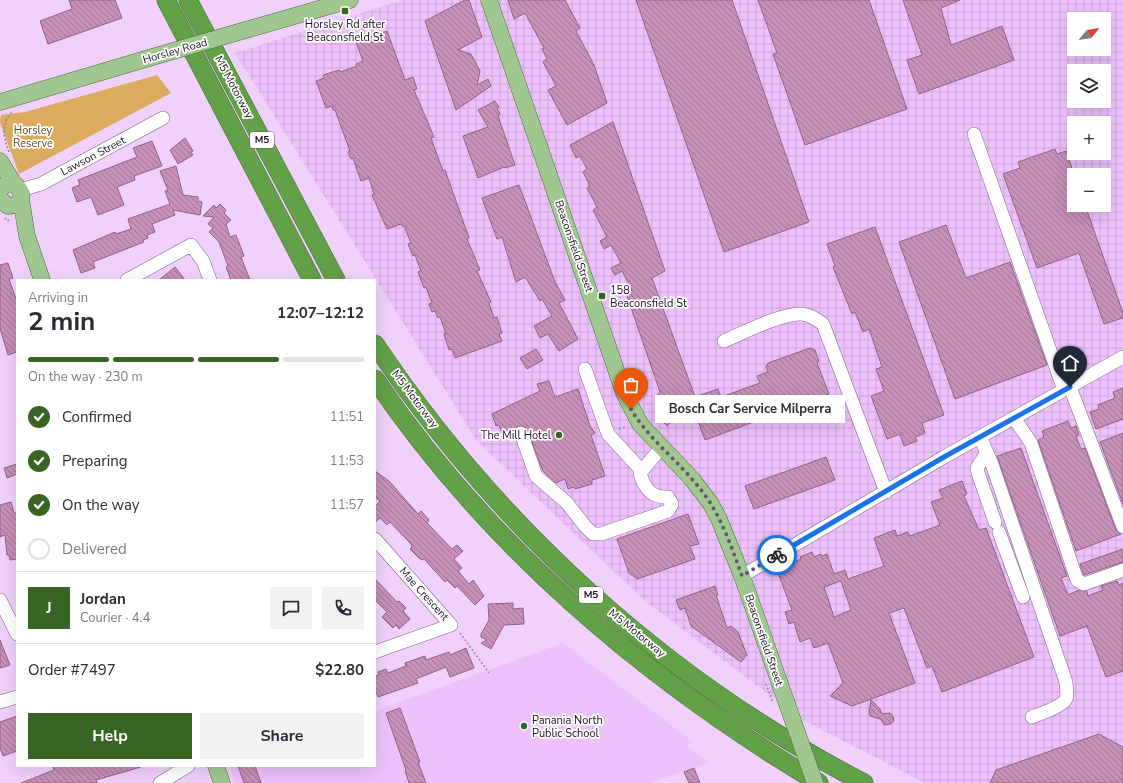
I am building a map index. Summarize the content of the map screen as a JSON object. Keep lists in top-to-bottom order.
{
  "streets": {
    "highway": ["M5 Motorway", "M5"],
    "main road": ["Horsley Road", "Beaconsfield Street"],
    "street": ["Lawson Street", "Mae Crescent"]
  },
  "parks": ["Horsley Reserve"],
  "places": {
    "transit": ["Horsley Rd after Beaconsfield St", "158 Beaconsfield St"],
    "other": ["Bosch Car Service Milperra", "The Mill Hotel", "Panania North Public School"]
  },
  "north": "top right",
  "page": {
    "map_buttons": ["+", "−"],
    "heading": ["2 min", "Arriving in", "12:07–12:12"],
    "panel": [
      "Jordan",
      "Courier · 4.4",
      "Order #7497",
      "$22.80"
    ],
    "bar": "On the way · 230 m",
    "bubble": "Bosch Car Service Milperra",
    "list": [
      ["Confirmed", "11:51"],
      ["Preparing", "11:53"],
      ["On the way", "11:57"],
      "Delivered"
    ],
    "round": "J",
    "buttons": ["Help", "Share"]
  }
}
